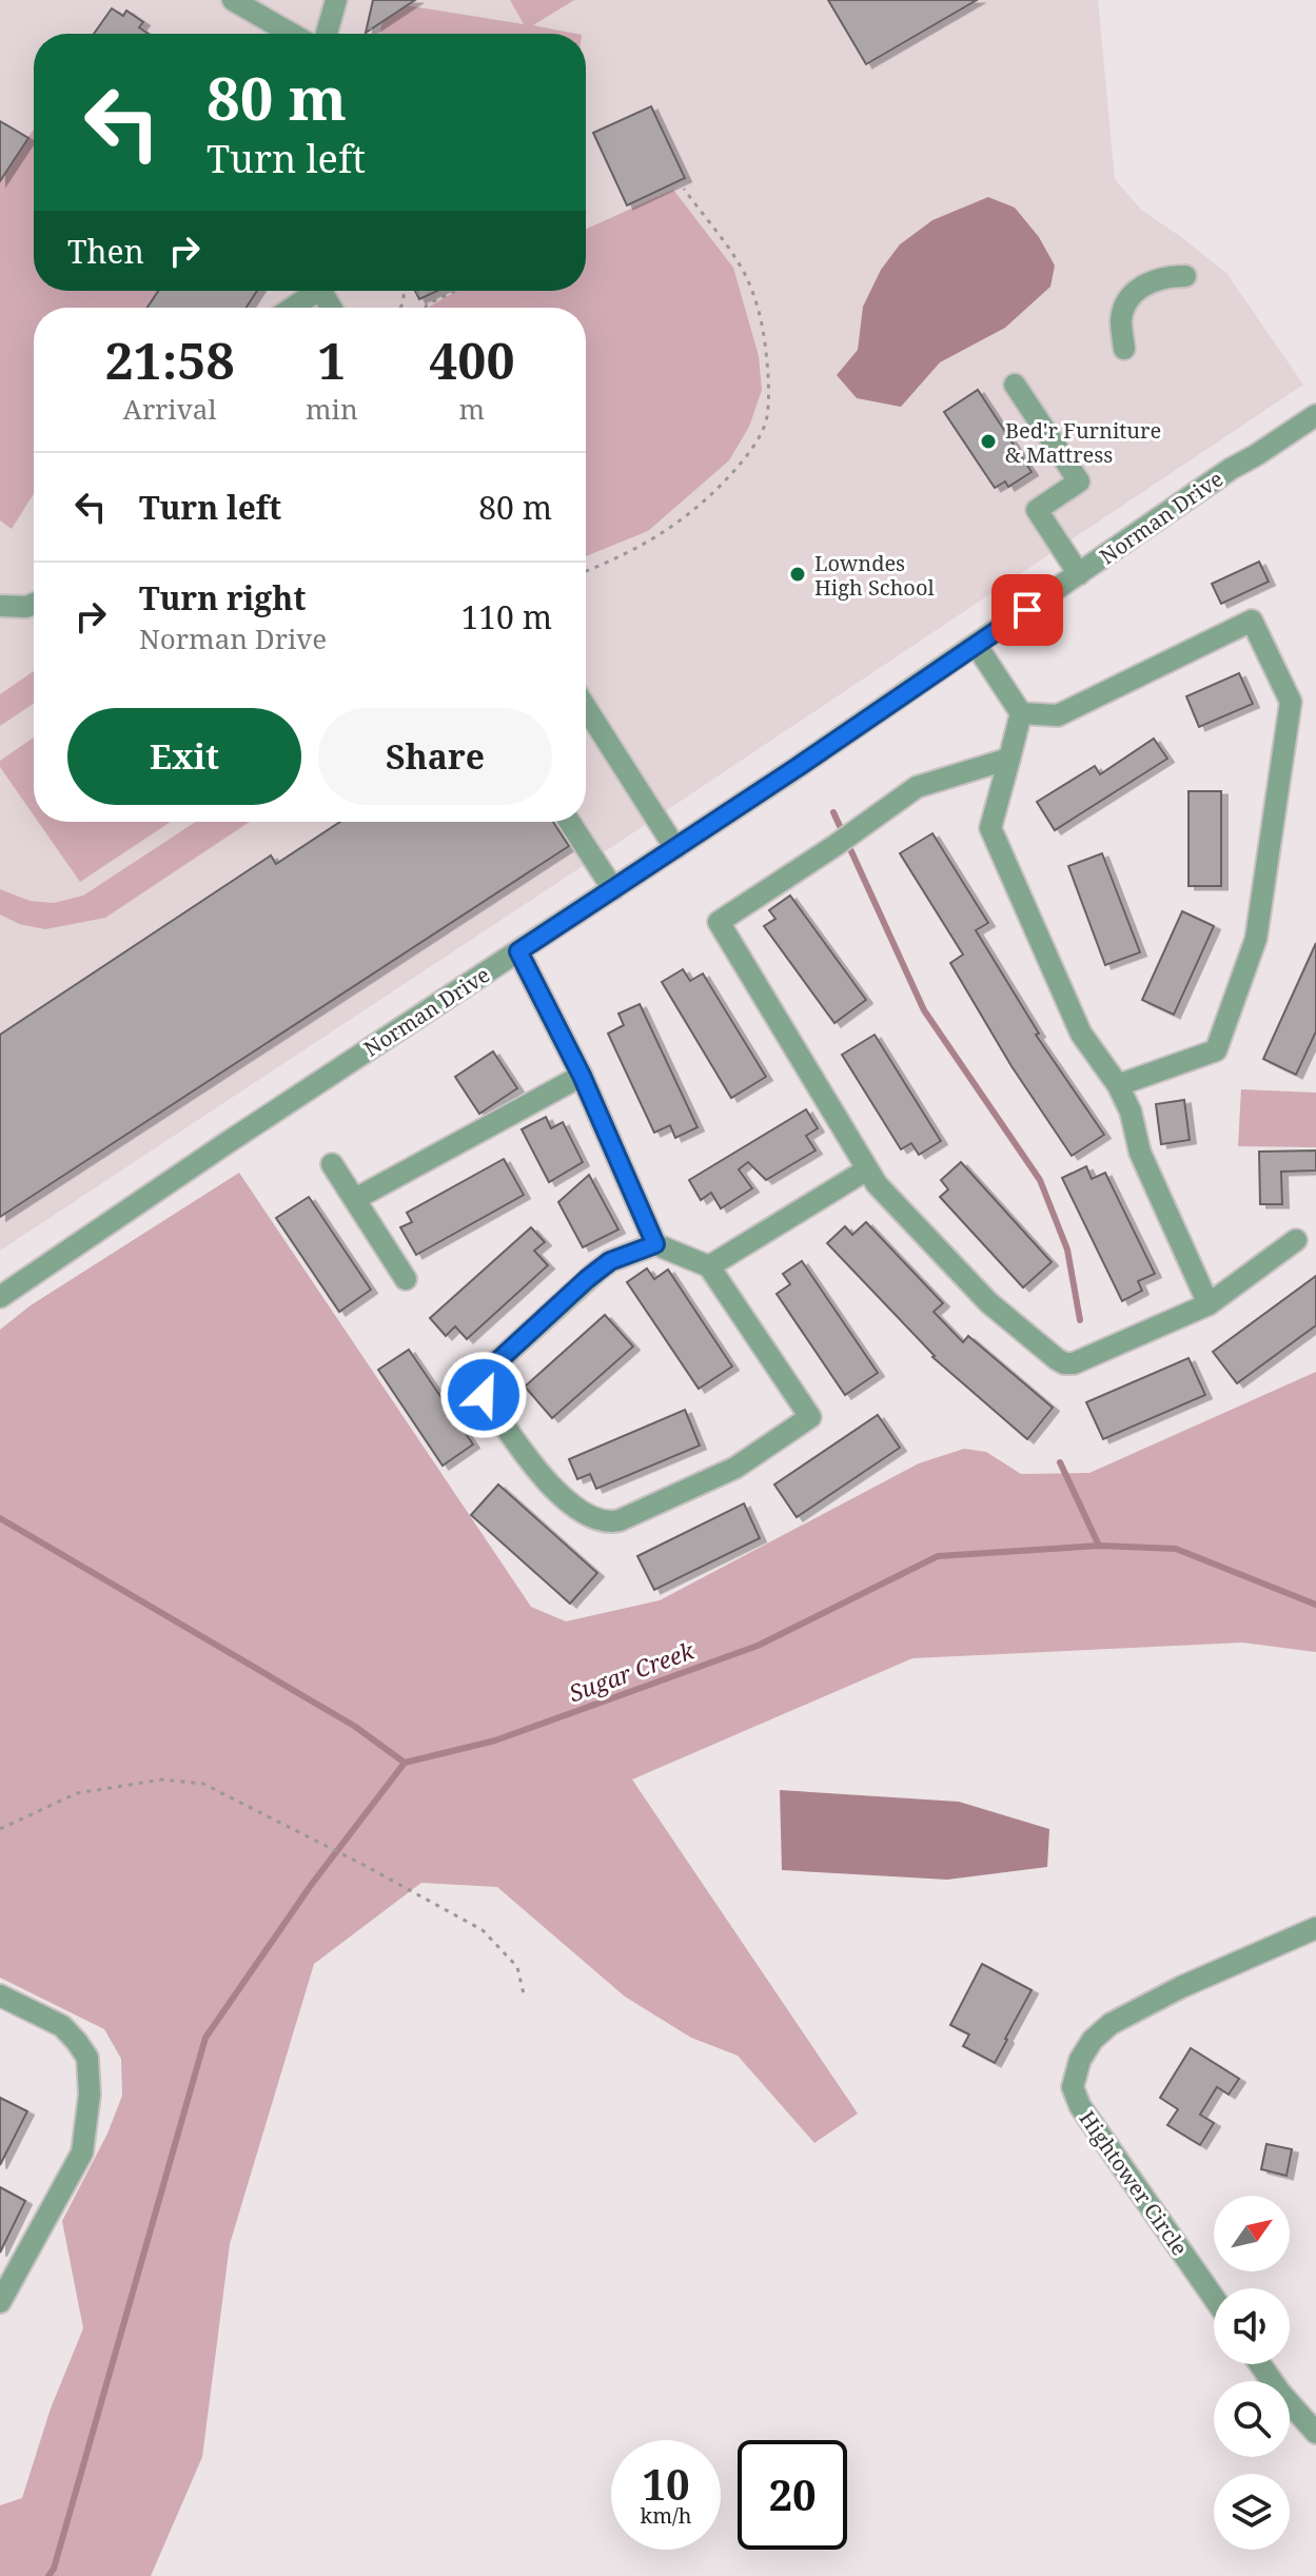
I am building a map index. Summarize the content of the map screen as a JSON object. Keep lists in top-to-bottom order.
{
  "streets": {
    "street": ["Norman Drive", "Hightower Circle"]
  },
  "water": ["Sugar Creek"],
  "places": ["Bed'r Furniture & Mattress", "Lowndes High School"],
  "north": "top right",
  "page": {
    "turn": ["80 m", "Turn left"],
    "then": "Then",
    "eta": [
      "21:58",
      "Arrival",
      "1",
      "min",
      "400",
      "m"
    ],
    "list": [
      {
        "name": "Turn left",
        "value": "80 m"
      },
      {
        "name": "Turn right",
        "note": "Norman Drive",
        "value": "110 m"
      }
    ],
    "buttons": ["Exit", "Share"],
    "speed": "10 km/h",
    "limit": "20"
  }
}
